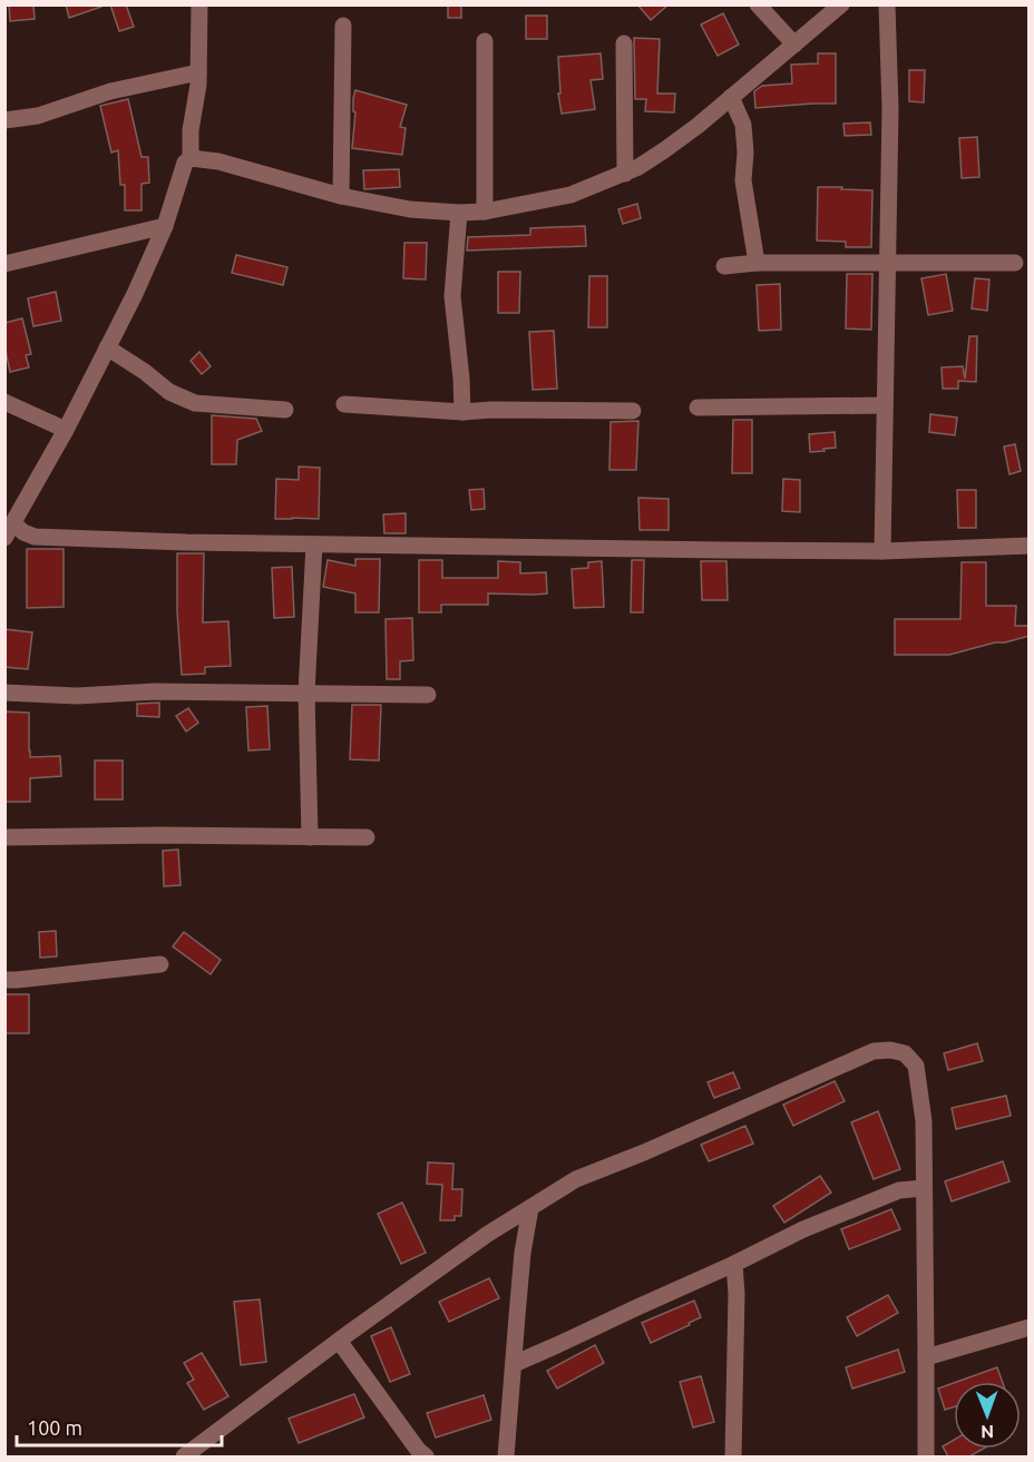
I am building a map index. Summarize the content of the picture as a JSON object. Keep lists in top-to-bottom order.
{
  "scale_bar": "100 m",
  "north": "bottom"
}
